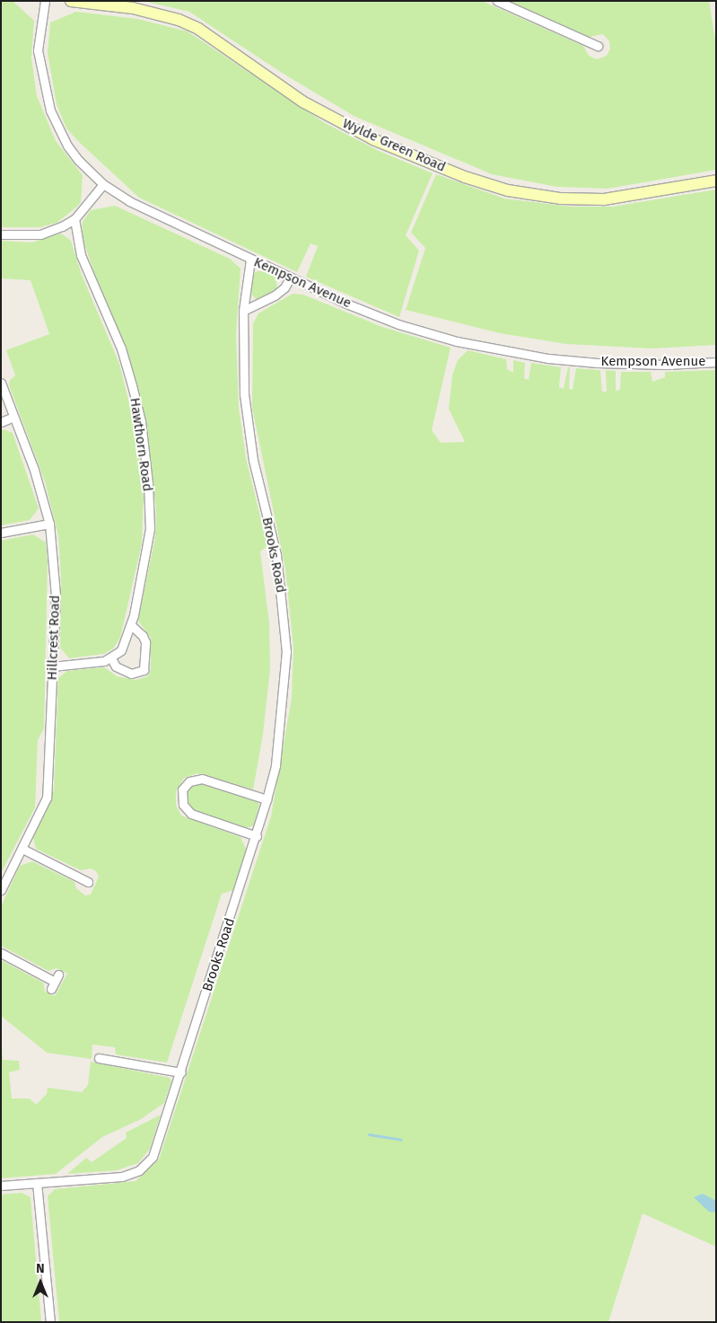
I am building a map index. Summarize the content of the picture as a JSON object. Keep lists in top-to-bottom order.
{
  "streets": {
    "street": [
      "Wylde Green Road",
      "Kempson Avenue",
      "Hawthorn Road",
      "Brooks Road",
      "Hillcrest Road"
    ]
  },
  "crossings": [
    ["Kempson Avenue", "Brooks Road"]
  ],
  "north": "top"
}
